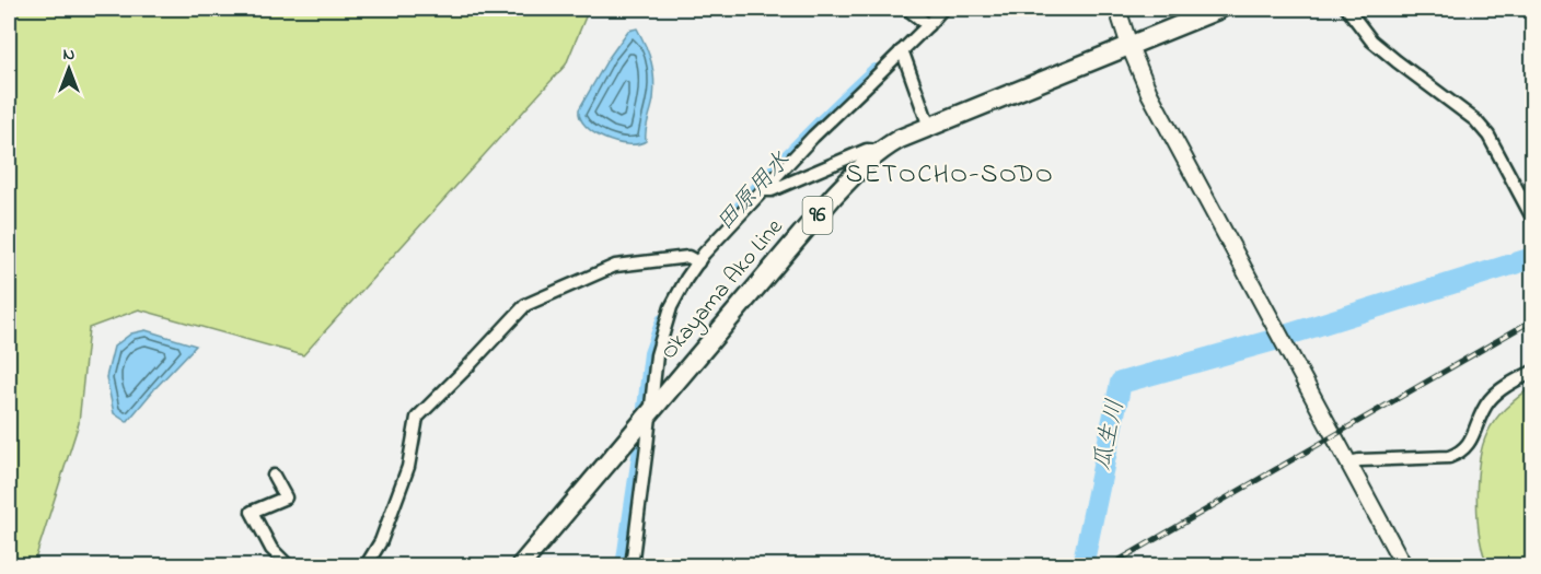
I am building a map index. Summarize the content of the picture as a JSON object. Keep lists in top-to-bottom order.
{
  "streets": {
    "main road": ["96", "Okayama Ako Line"]
  },
  "districts": ["SETOCHO-SODO"],
  "water": ["田原用水", "瓜生川"],
  "north": "top"
}
